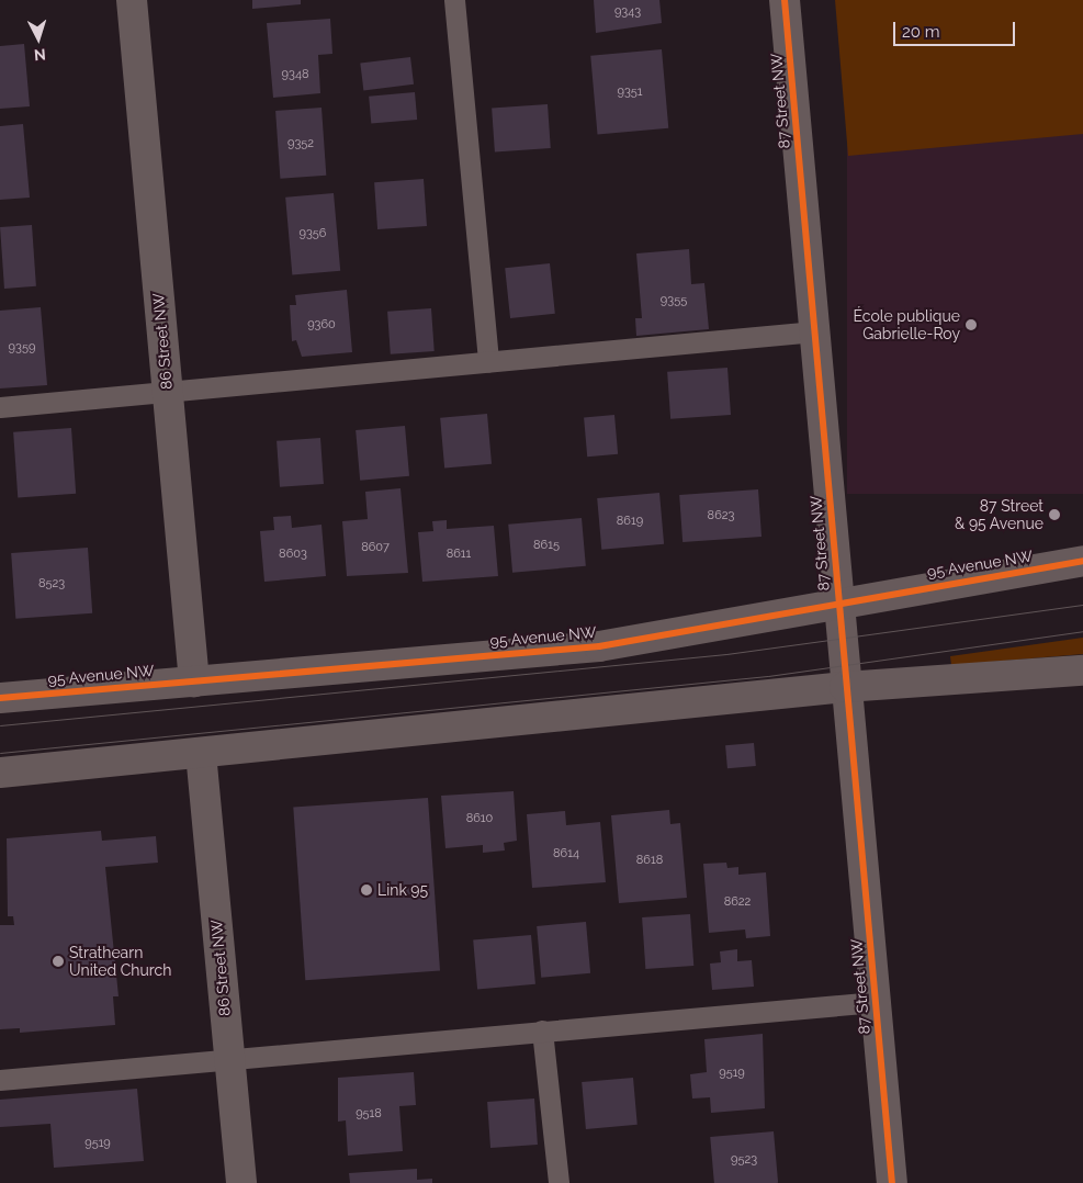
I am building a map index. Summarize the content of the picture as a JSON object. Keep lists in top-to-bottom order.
{
  "streets": {
    "street": ["87 Street NW", "86 Street NW", "95 Avenue NW"]
  },
  "crossings": [
    ["87 Street NW", "95 Avenue NW"],
    ["86 Street NW", "95 Avenue NW"]
  ],
  "places": [
    "École publique Gabrielle-Roy",
    "87 Street & 95 Avenue",
    "Link 95",
    "Strathearn United Church"
  ],
  "house_numbers": [
    "9343",
    "9348",
    "9351",
    "9352",
    "9356",
    "9355",
    "9360",
    "9359",
    "8623",
    "8619",
    "8615",
    "8607",
    "8603",
    "8611",
    "8523",
    "8610",
    "8614",
    "8618",
    "8622",
    "9519",
    "9518",
    "9519",
    "9523"
  ],
  "scale_bar": "20 m",
  "north": "bottom"
}
